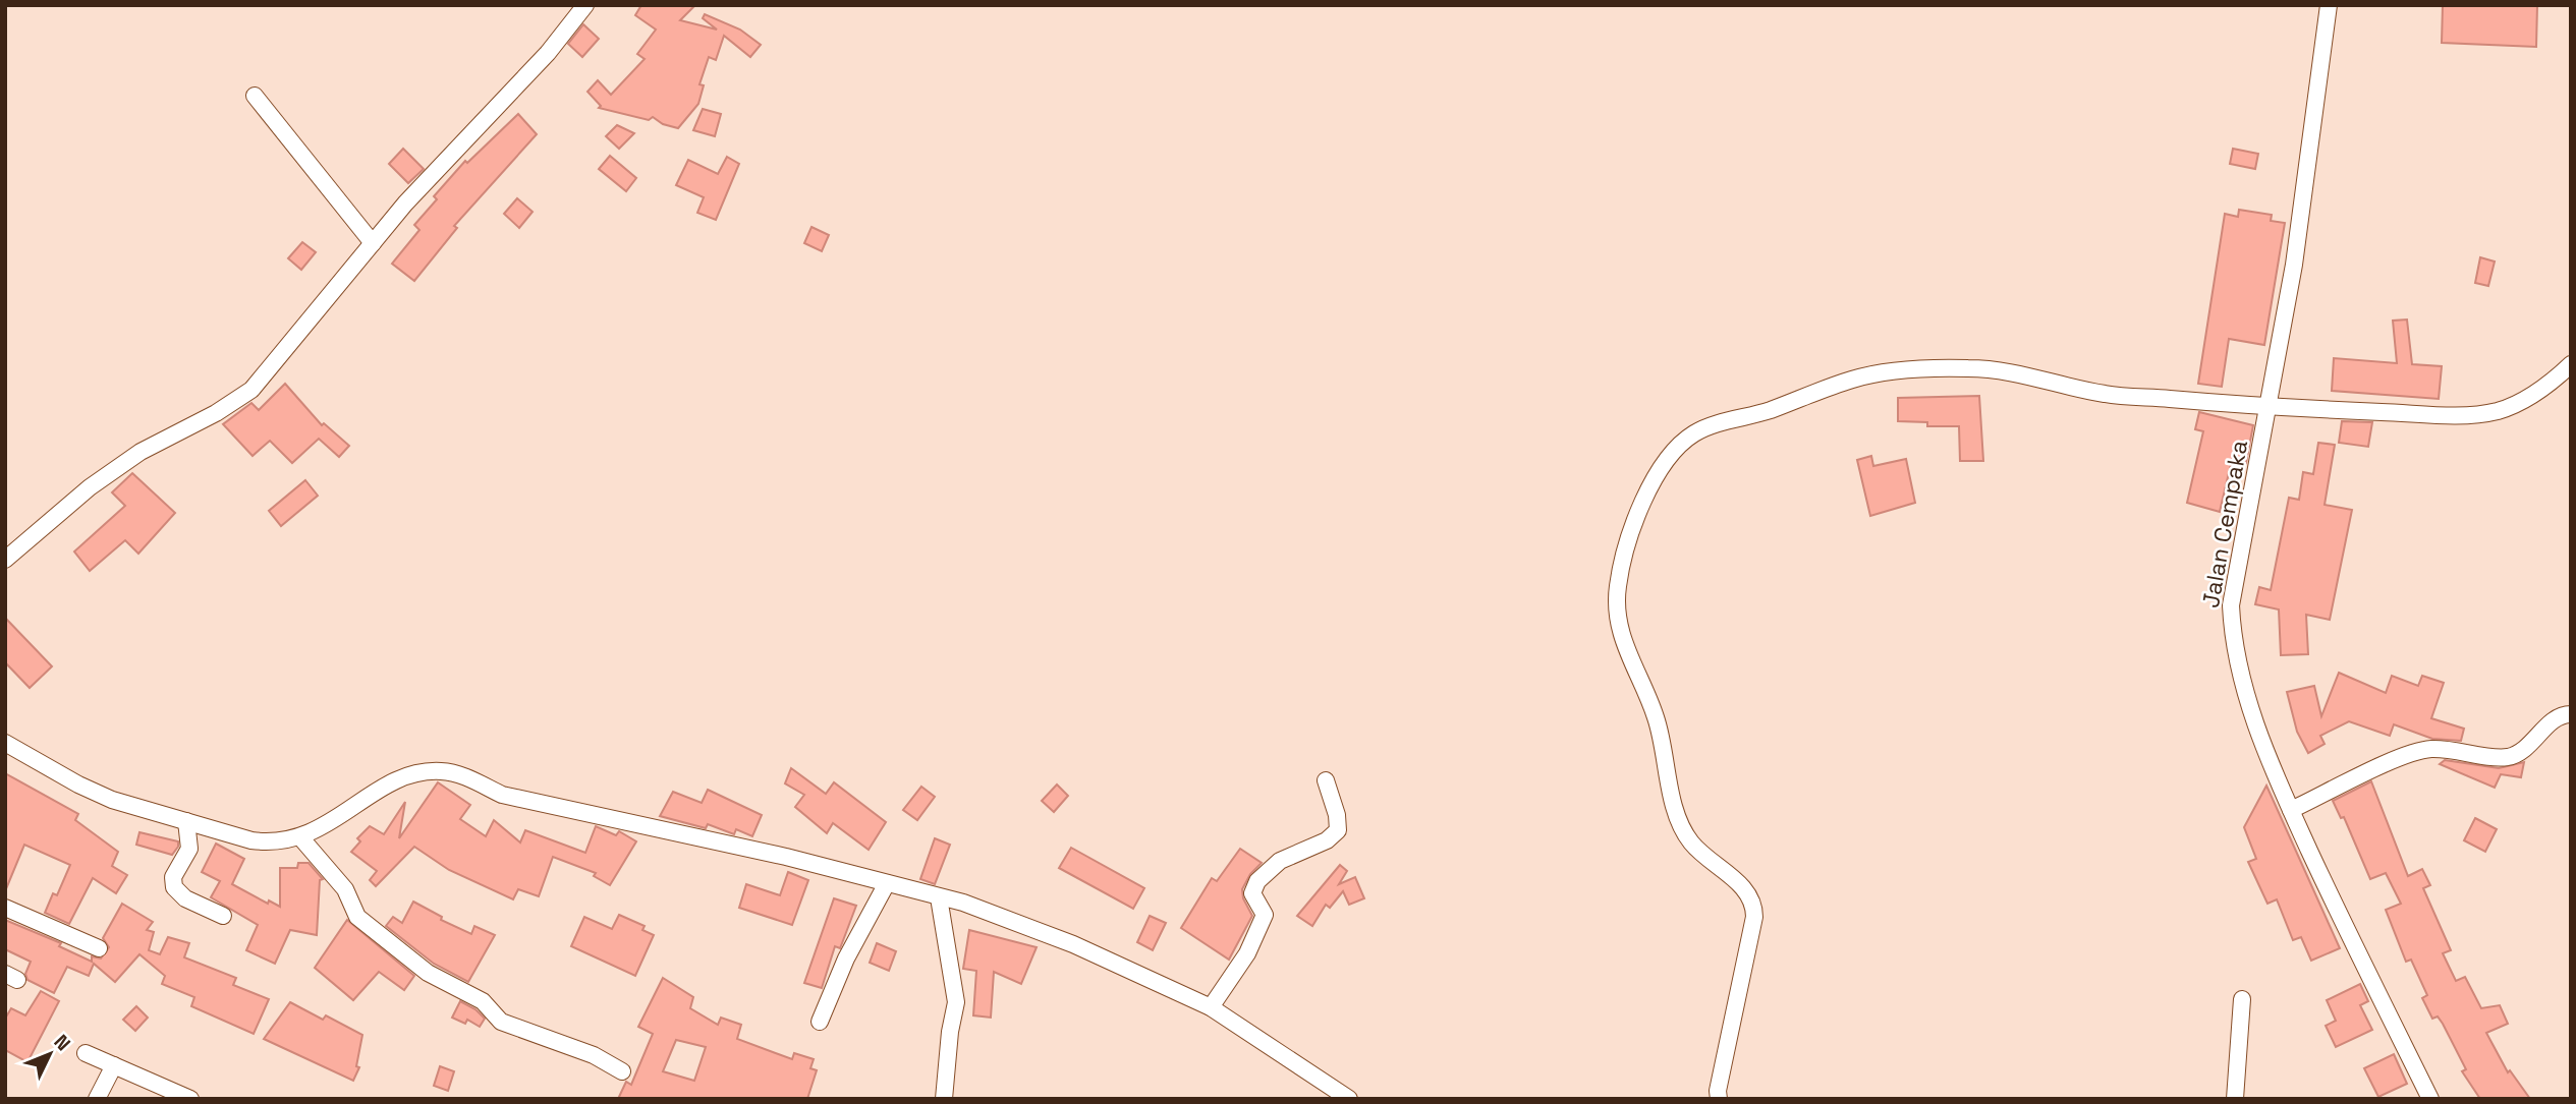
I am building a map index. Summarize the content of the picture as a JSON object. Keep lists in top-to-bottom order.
{
  "streets": {
    "street": ["Jalan Cempaka"]
  },
  "north": "top right"
}
